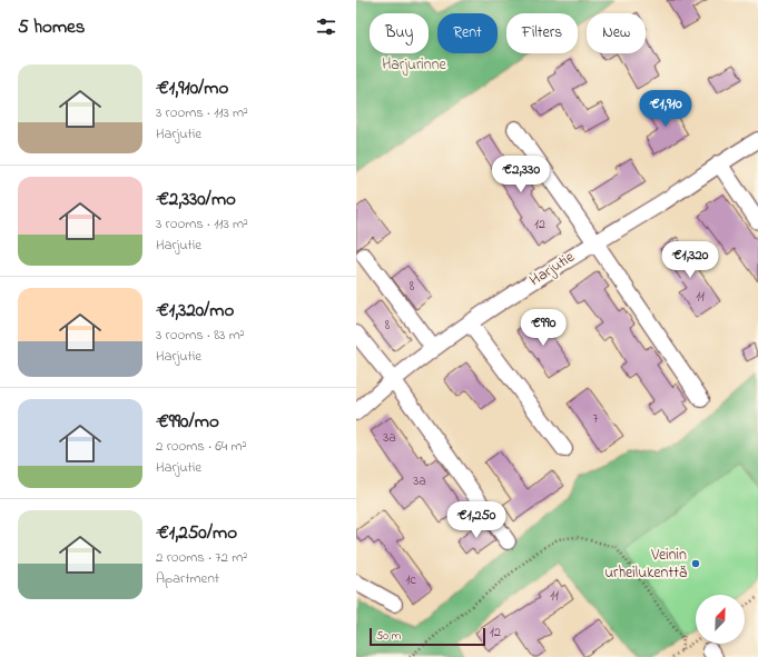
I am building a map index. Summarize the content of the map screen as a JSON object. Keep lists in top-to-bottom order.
{
  "streets": {
    "street": ["Harjutie"]
  },
  "parks": ["Harjurinne"],
  "places": ["Veinin urheilukenttä"],
  "house_numbers": [
    "12",
    "8",
    "11",
    "8",
    "7",
    "3a",
    "3a",
    "1c",
    "11",
    "12"
  ],
  "scale_bar": "50 m",
  "north": "top right",
  "page": {
    "heading": "5 homes",
    "chip": [
      "Buy",
      "Rent",
      "Filters",
      "New"
    ],
    "list": [
      {
        "name": "€1,910/mo",
        "note": "3 rooms · 113 m² · Harjutie"
      },
      {
        "name": "€2,330/mo",
        "note": "3 rooms · 113 m² · Harjutie"
      },
      {
        "name": "€1,320/mo",
        "note": "3 rooms · 83 m² · Harjutie"
      },
      {
        "name": "€990/mo",
        "note": "2 rooms · 64 m² · Harjutie"
      },
      {
        "name": "€1,250/mo",
        "note": "2 rooms · 72 m² · Apartment"
      }
    ],
    "price": [
      "€1,910",
      "€2,330",
      "€1,320",
      "€990",
      "€1,250"
    ],
    "scale": "50 m"
  }
}
